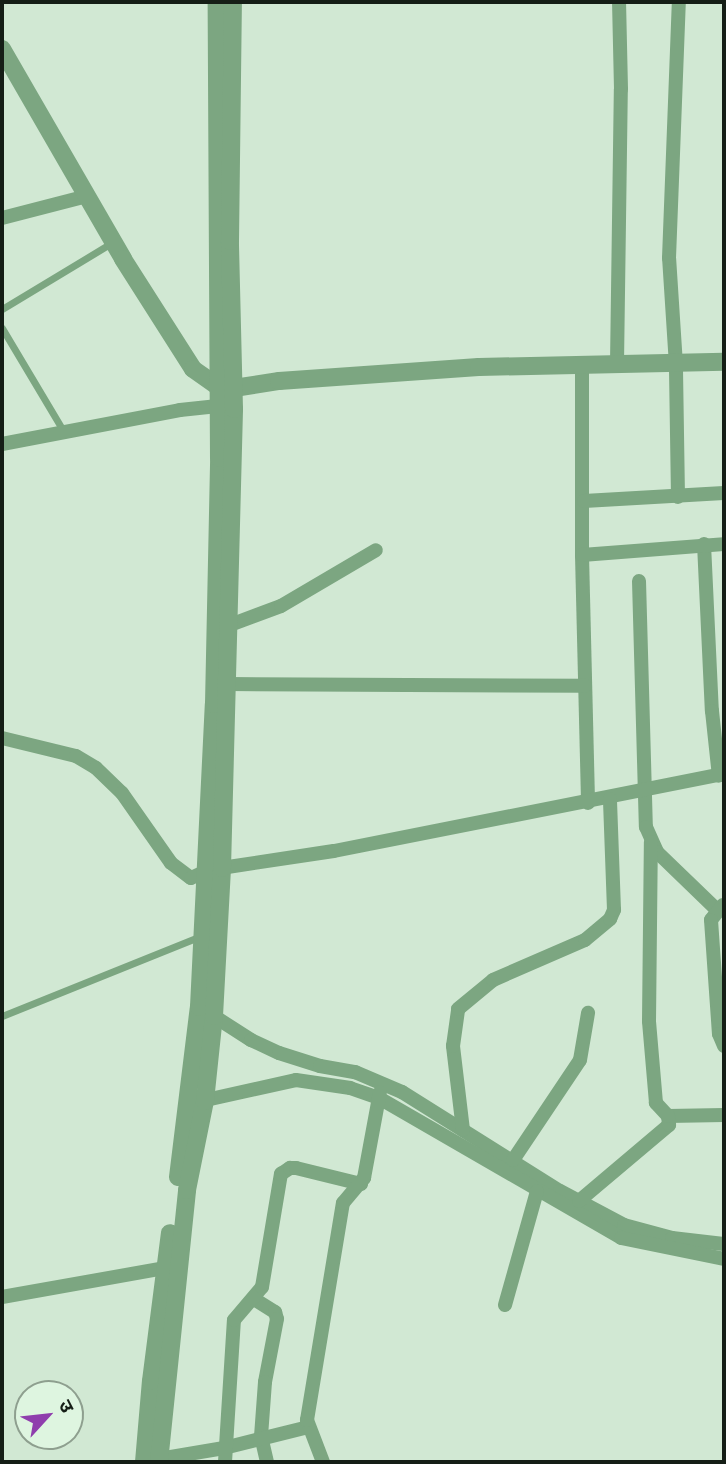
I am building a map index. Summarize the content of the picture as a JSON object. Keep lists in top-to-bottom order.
{
  "north": "top right"
}
